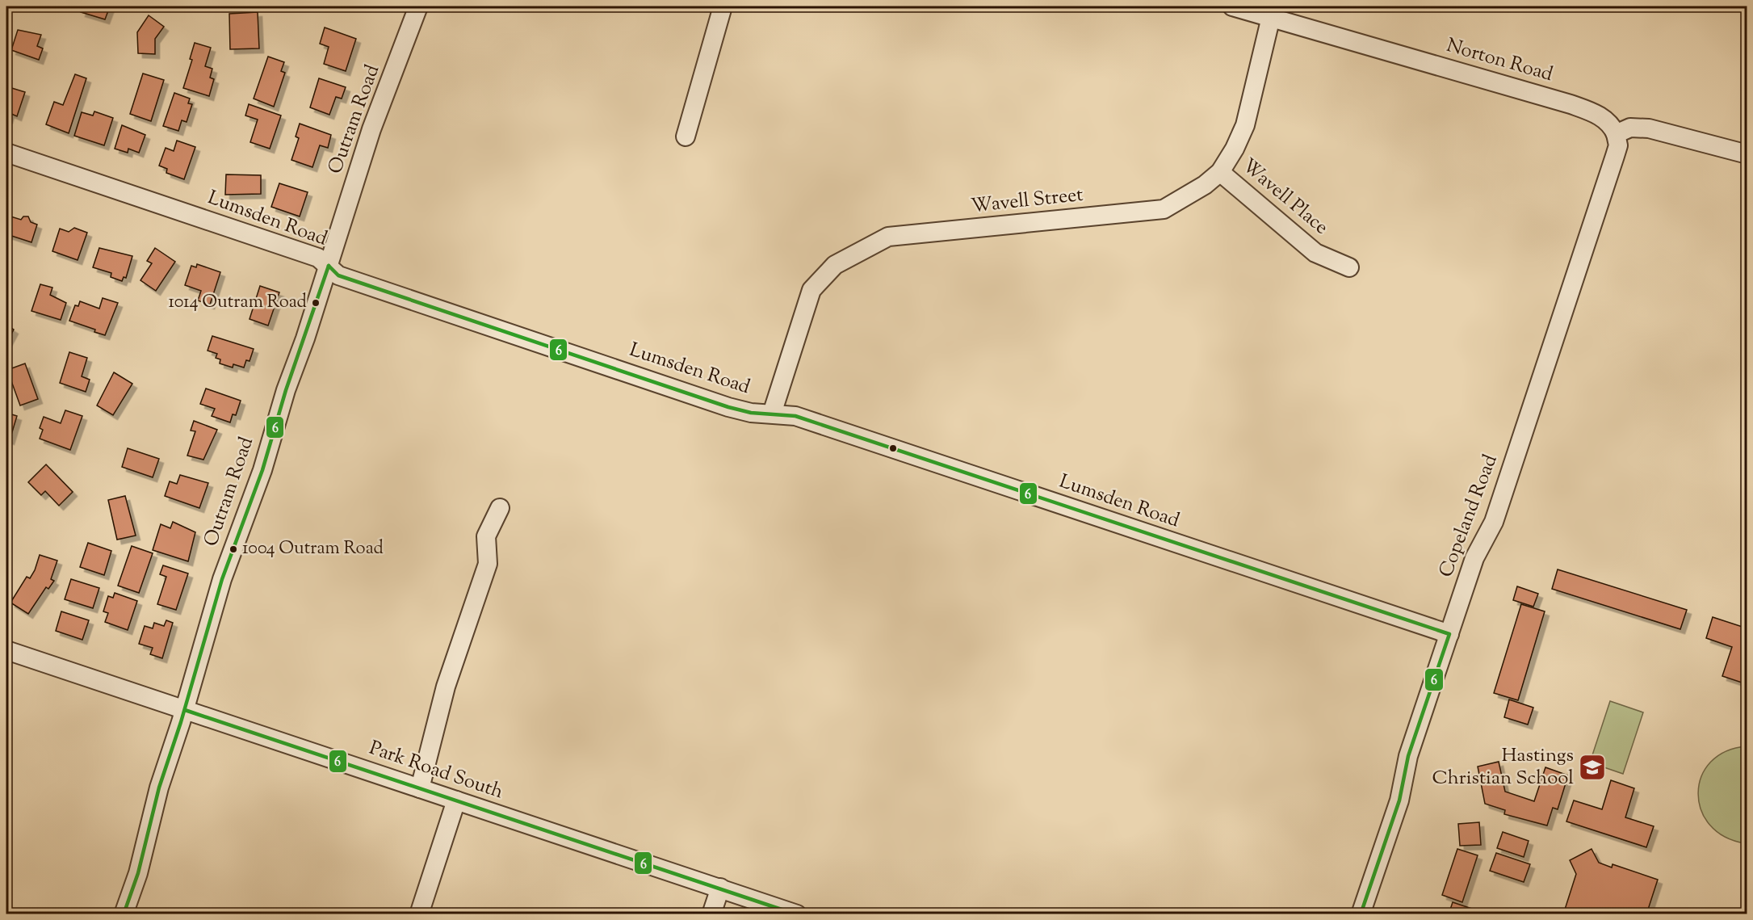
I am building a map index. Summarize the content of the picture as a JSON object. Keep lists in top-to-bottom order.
{
  "streets": {
    "street": [
      "Norton Road",
      "Outram Road",
      "Wavell Place",
      "Wavell Street",
      "Lumsden Road",
      "Copeland Road",
      "Park Road South"
    ]
  },
  "crossings": [
    ["Norton Road", "Wavell Street"],
    ["Norton Road", "Copeland Road"],
    ["Outram Road", "Lumsden Road"],
    ["Outram Road", "Park Road South"],
    ["Wavell Place", "Wavell Street"],
    ["Wavell Street", "Lumsden Road"],
    ["Lumsden Road", "Copeland Road"]
  ],
  "places": {
    "other": ["1014 Outram Road", "1004 Outram Road"],
    "school or university": ["Hastings Christian School"]
  },
  "lines": ["transit line 6"]
}
